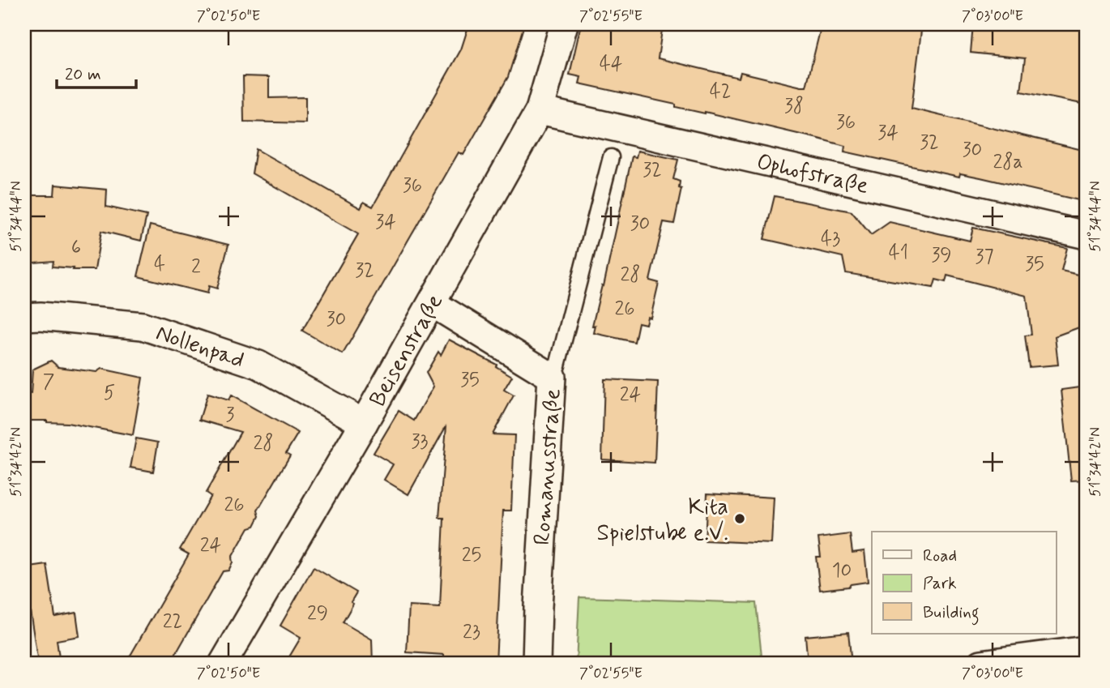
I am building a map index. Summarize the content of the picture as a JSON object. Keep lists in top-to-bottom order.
{
  "streets": {
    "street": [
      "Ophofstraße",
      "Nollenpad",
      "Beisenstraße",
      "Romanusstraße"
    ]
  },
  "crossings": [
    ["Ophofstraße", "Beisenstraße"],
    ["Nollenpad", "Beisenstraße"],
    ["Beisenstraße", "Romanusstraße"]
  ],
  "places": ["Kita Spielstube e.V."],
  "house_numbers": [
    "44",
    "42",
    "38",
    "36",
    "34",
    "32",
    "30",
    "28a",
    "32",
    "36",
    "34",
    "30",
    "43",
    "6",
    "41",
    "39",
    "37",
    "4",
    "35",
    "2",
    "32",
    "28",
    "26",
    "30",
    "35",
    "7",
    "5",
    "24",
    "3",
    "33",
    "28",
    "26",
    "24",
    "25",
    "10",
    "29",
    "22",
    "23"
  ],
  "legend": ["Road", "Park", "Building"],
  "scale_bar": "20 m",
  "coordinates": [
    "7°02'50\"E",
    "7°02'55\"E",
    "7°03'00\"E",
    "51°34'44\"N",
    "51°34'42\"N"
  ]
}
